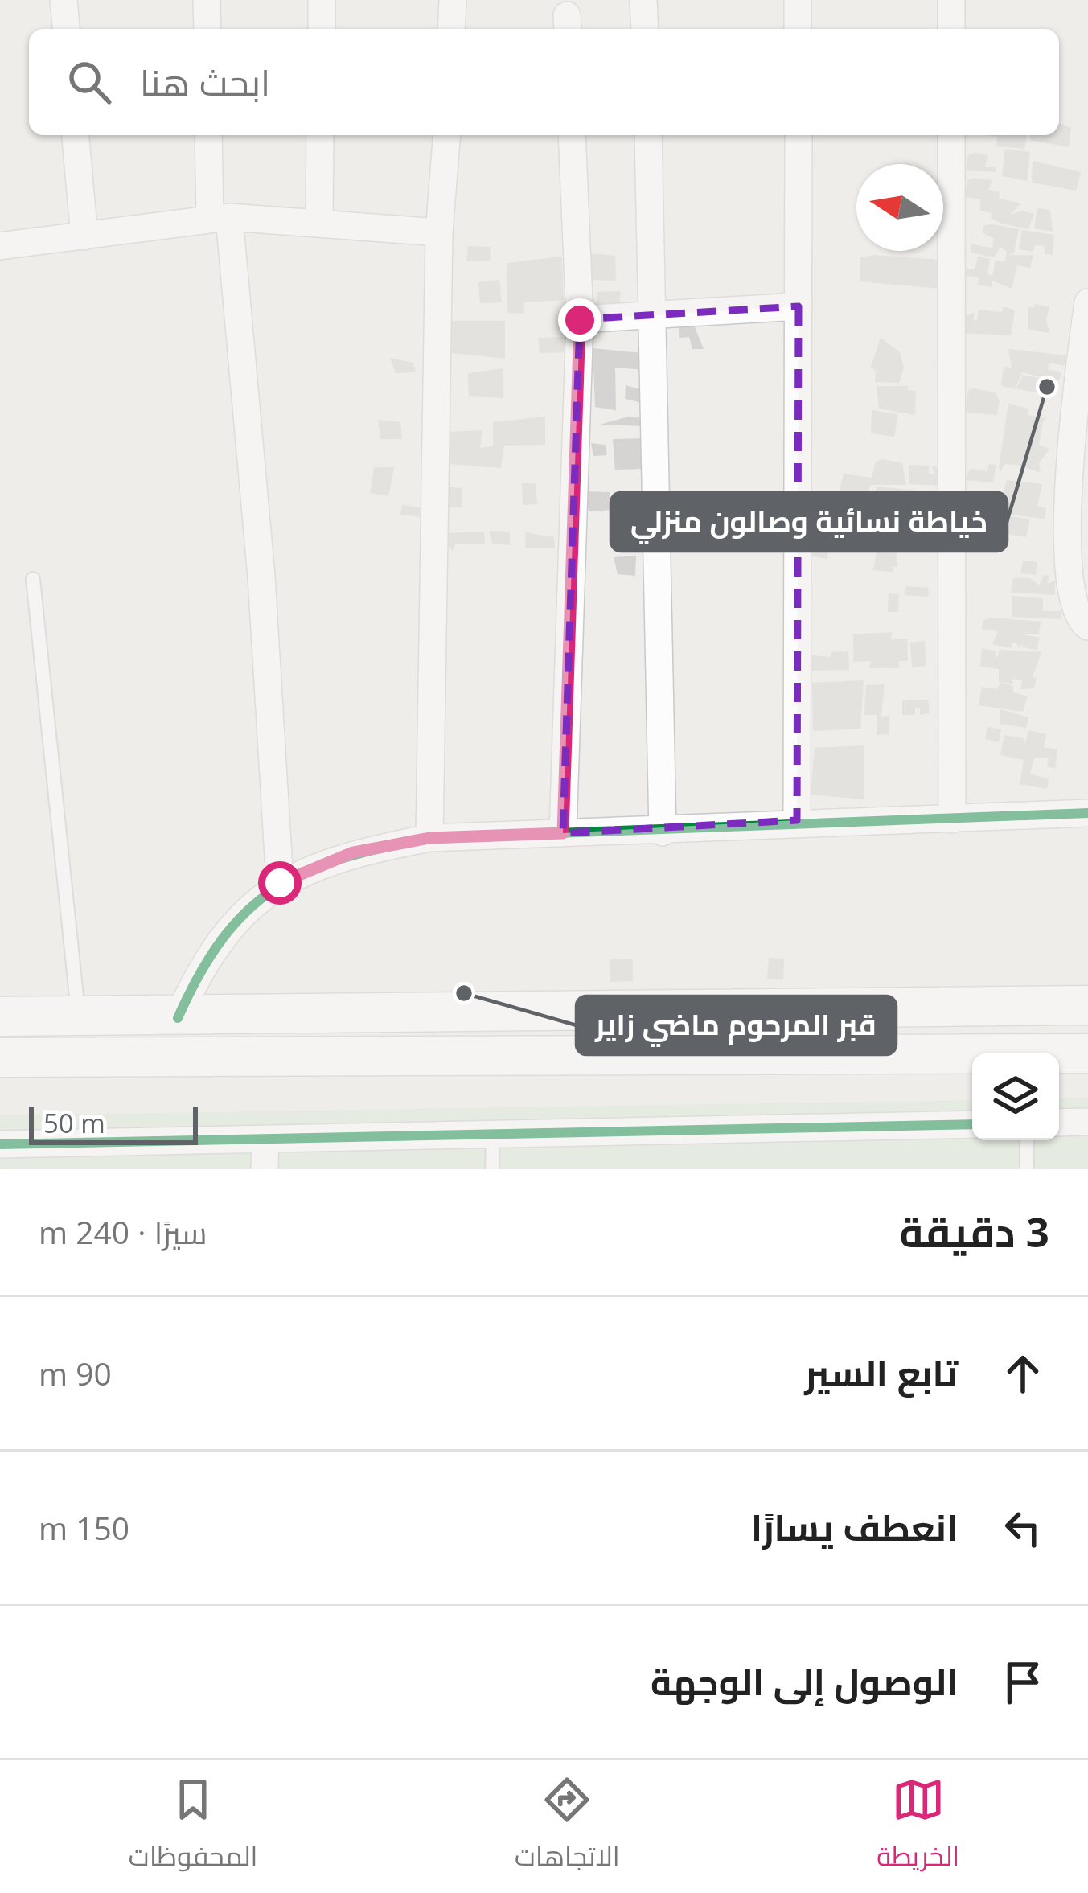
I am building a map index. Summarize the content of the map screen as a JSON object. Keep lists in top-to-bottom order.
{
  "places": ["خياطة نسائية وصالون منزلي", "قبر المرحوم ماضي زاير"],
  "scale_bar": "50 m",
  "north": "left",
  "page": {
    "search": "ابحث هنا",
    "scale": "50 m",
    "heading": ["3 دقيقة", "سيرًا · 240 m"],
    "list": [
      ["تابع السير", "90 m"],
      ["انعطف يسارًا", "150 m"],
      "الوصول إلى الوجهة"
    ],
    "nav": ["الخريطة", "الاتجاهات", "المحفوظات"]
  }
}
